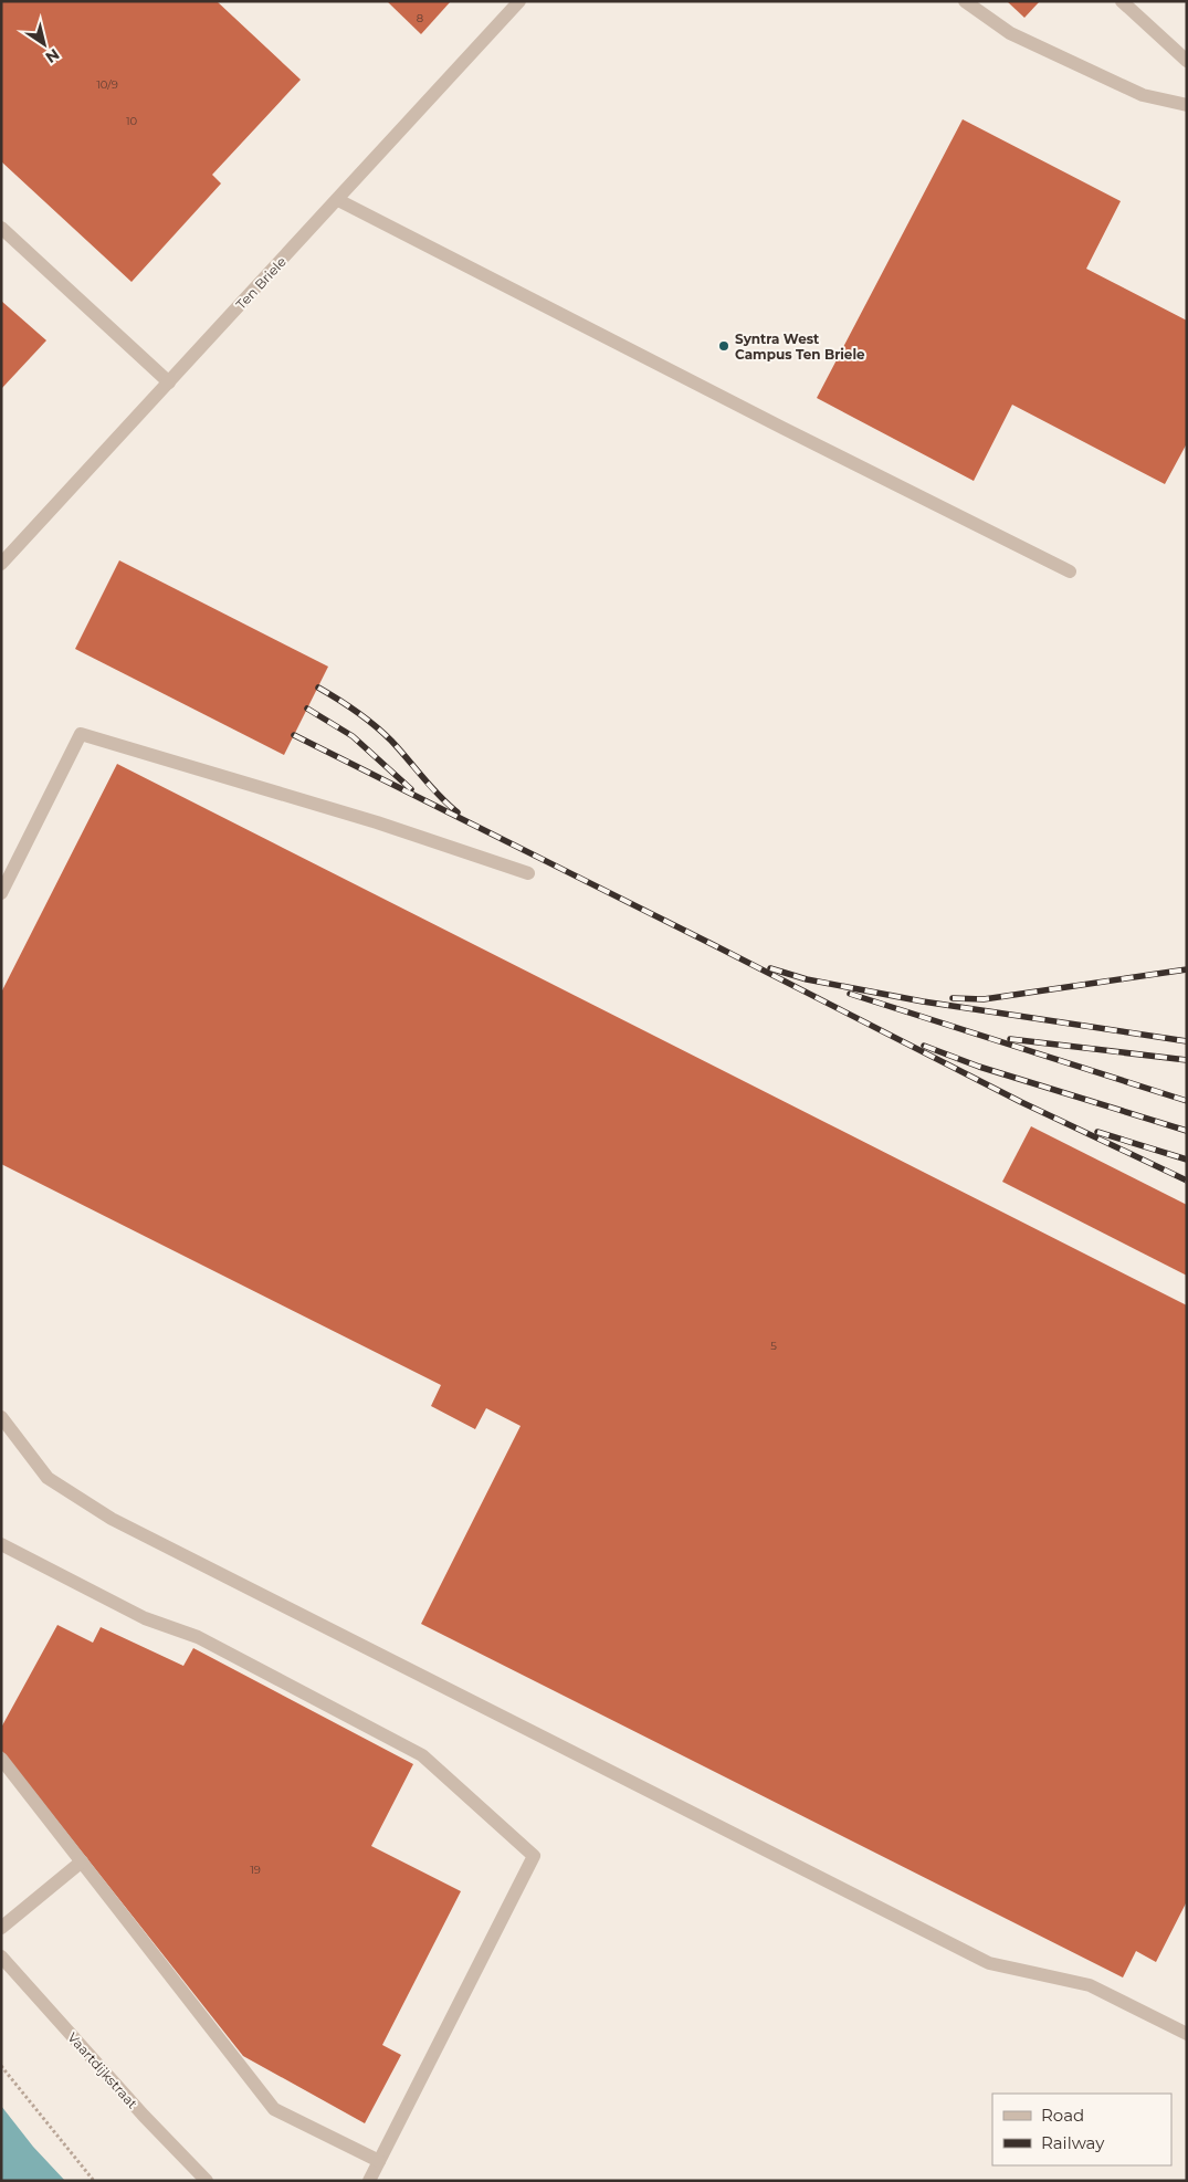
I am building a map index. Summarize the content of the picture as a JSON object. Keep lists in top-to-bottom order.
{
  "streets": {
    "street": ["Ten Briele", "Vaartdijkstraat"]
  },
  "places": ["Syntra West Campus Ten Briele"],
  "house_numbers": [
    "8",
    "10/9",
    "10",
    "5",
    "19"
  ],
  "legend": ["Road", "Railway"],
  "north": "bottom right"
}
